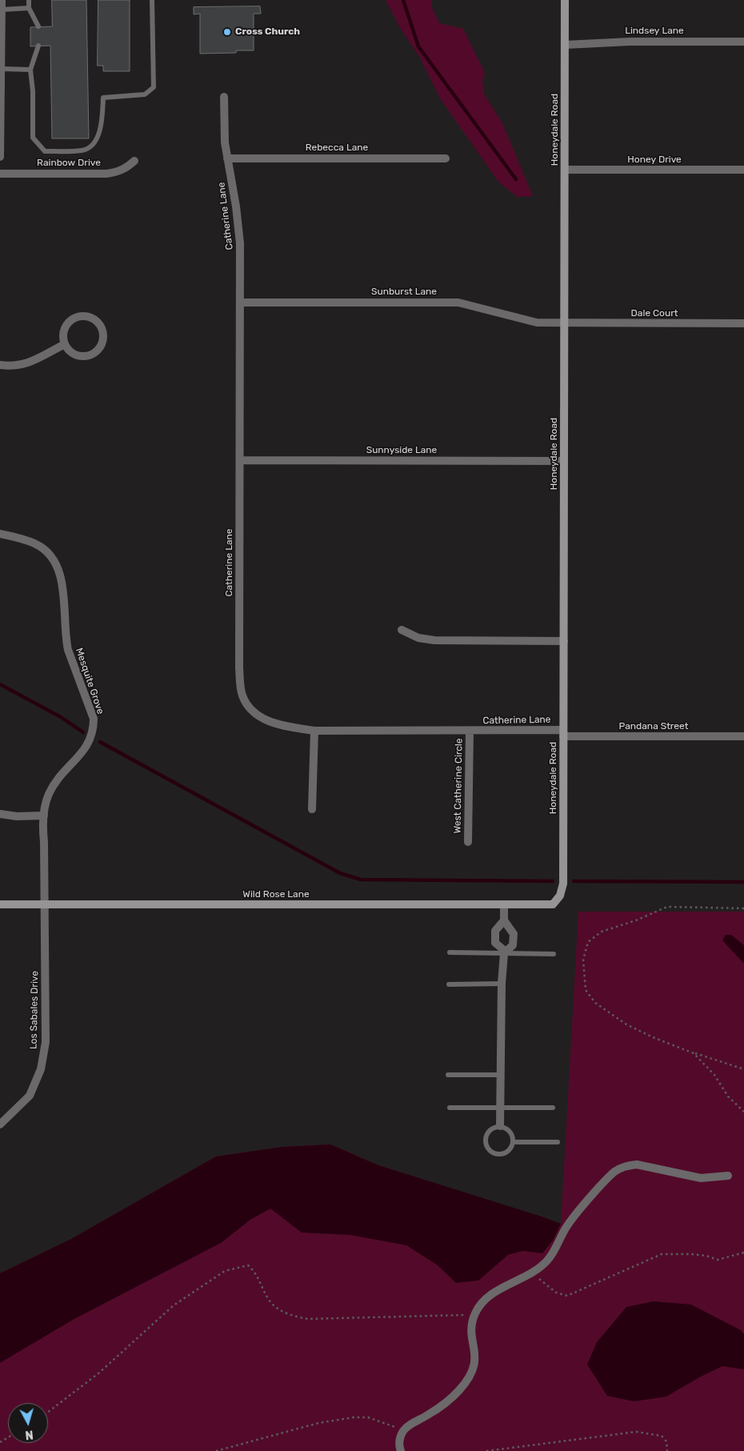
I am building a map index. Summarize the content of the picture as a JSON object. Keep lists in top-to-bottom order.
{
  "streets": {
    "street": [
      "Lindsey Lane",
      "Honeydale Road",
      "Rebecca Lane",
      "Honey Drive",
      "Rainbow Drive",
      "Catherine Lane",
      "Sunburst Lane",
      "Dale Court",
      "Sunnyside Lane",
      "Mesquite Grove",
      "Pandana Street",
      "West Catherine Circle",
      "Wild Rose Lane",
      "Los Sabales Drive"
    ]
  },
  "crossings": [
    ["Lindsey Lane", "Honeydale Road"],
    ["Honeydale Road", "Honey Drive"],
    ["Honeydale Road", "Catherine Lane"],
    ["Honeydale Road", "Sunburst Lane"],
    ["Honeydale Road", "Dale Court"],
    ["Honeydale Road", "Sunnyside Lane"],
    ["Honeydale Road", "Pandana Street"],
    ["Honeydale Road", "Wild Rose Lane"],
    ["Rebecca Lane", "Catherine Lane"],
    ["Catherine Lane", "Sunburst Lane"],
    ["Catherine Lane", "Sunnyside Lane"],
    ["Catherine Lane", "Pandana Street"],
    ["Catherine Lane", "West Catherine Circle"],
    ["Sunburst Lane", "Dale Court"],
    ["Mesquite Grove", "Wild Rose Lane"],
    ["Mesquite Grove", "Los Sabales Drive"],
    ["Wild Rose Lane", "Los Sabales Drive"]
  ],
  "places": ["Cross Church"],
  "north": "bottom"
}
